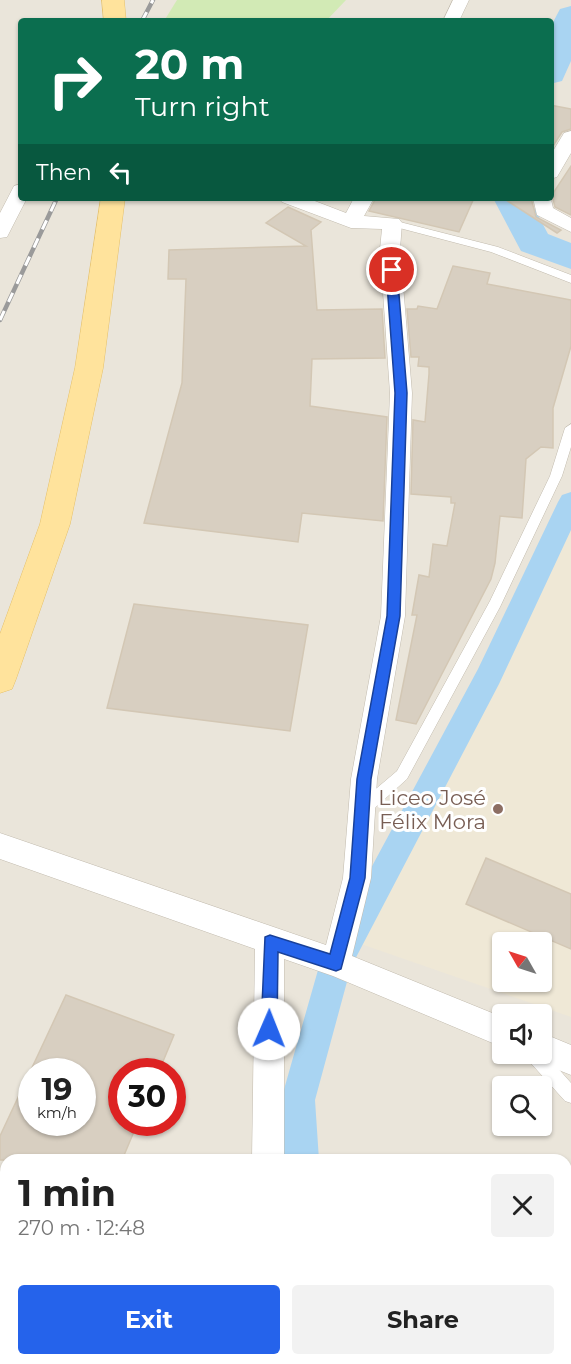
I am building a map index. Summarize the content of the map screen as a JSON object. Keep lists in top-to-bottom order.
{
  "places": ["Liceo José Félix Mora"],
  "north": "top left",
  "page": {
    "turn": ["20 m", "Turn right"],
    "then": "Then",
    "speed": "19 km/h",
    "limit": "30",
    "heading": ["1 min", "270 m · 12:48"],
    "buttons": ["Exit", "Share"]
  }
}
